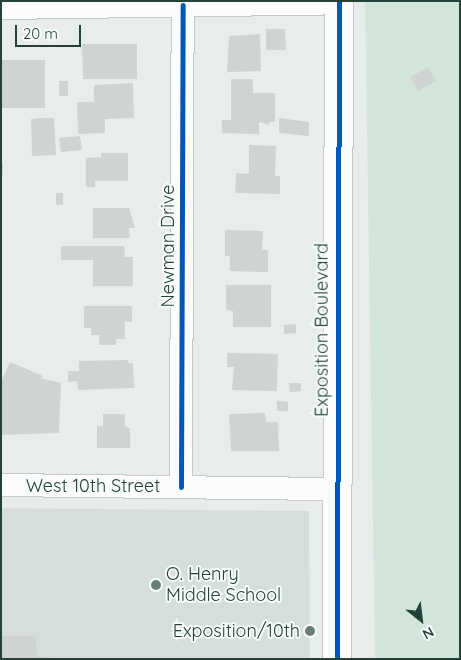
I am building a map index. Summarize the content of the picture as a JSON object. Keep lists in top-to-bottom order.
{
  "streets": {
    "street": ["Newman Drive", "Exposition Boulevard", "West 10th Street"]
  },
  "crossings": [
    ["Newman Drive", "West 10th Street"],
    ["Exposition Boulevard", "West 10th Street"]
  ],
  "places": ["O. Henry Middle School", "Exposition/10th"],
  "scale_bar": "20 m",
  "north": "bottom right"
}
